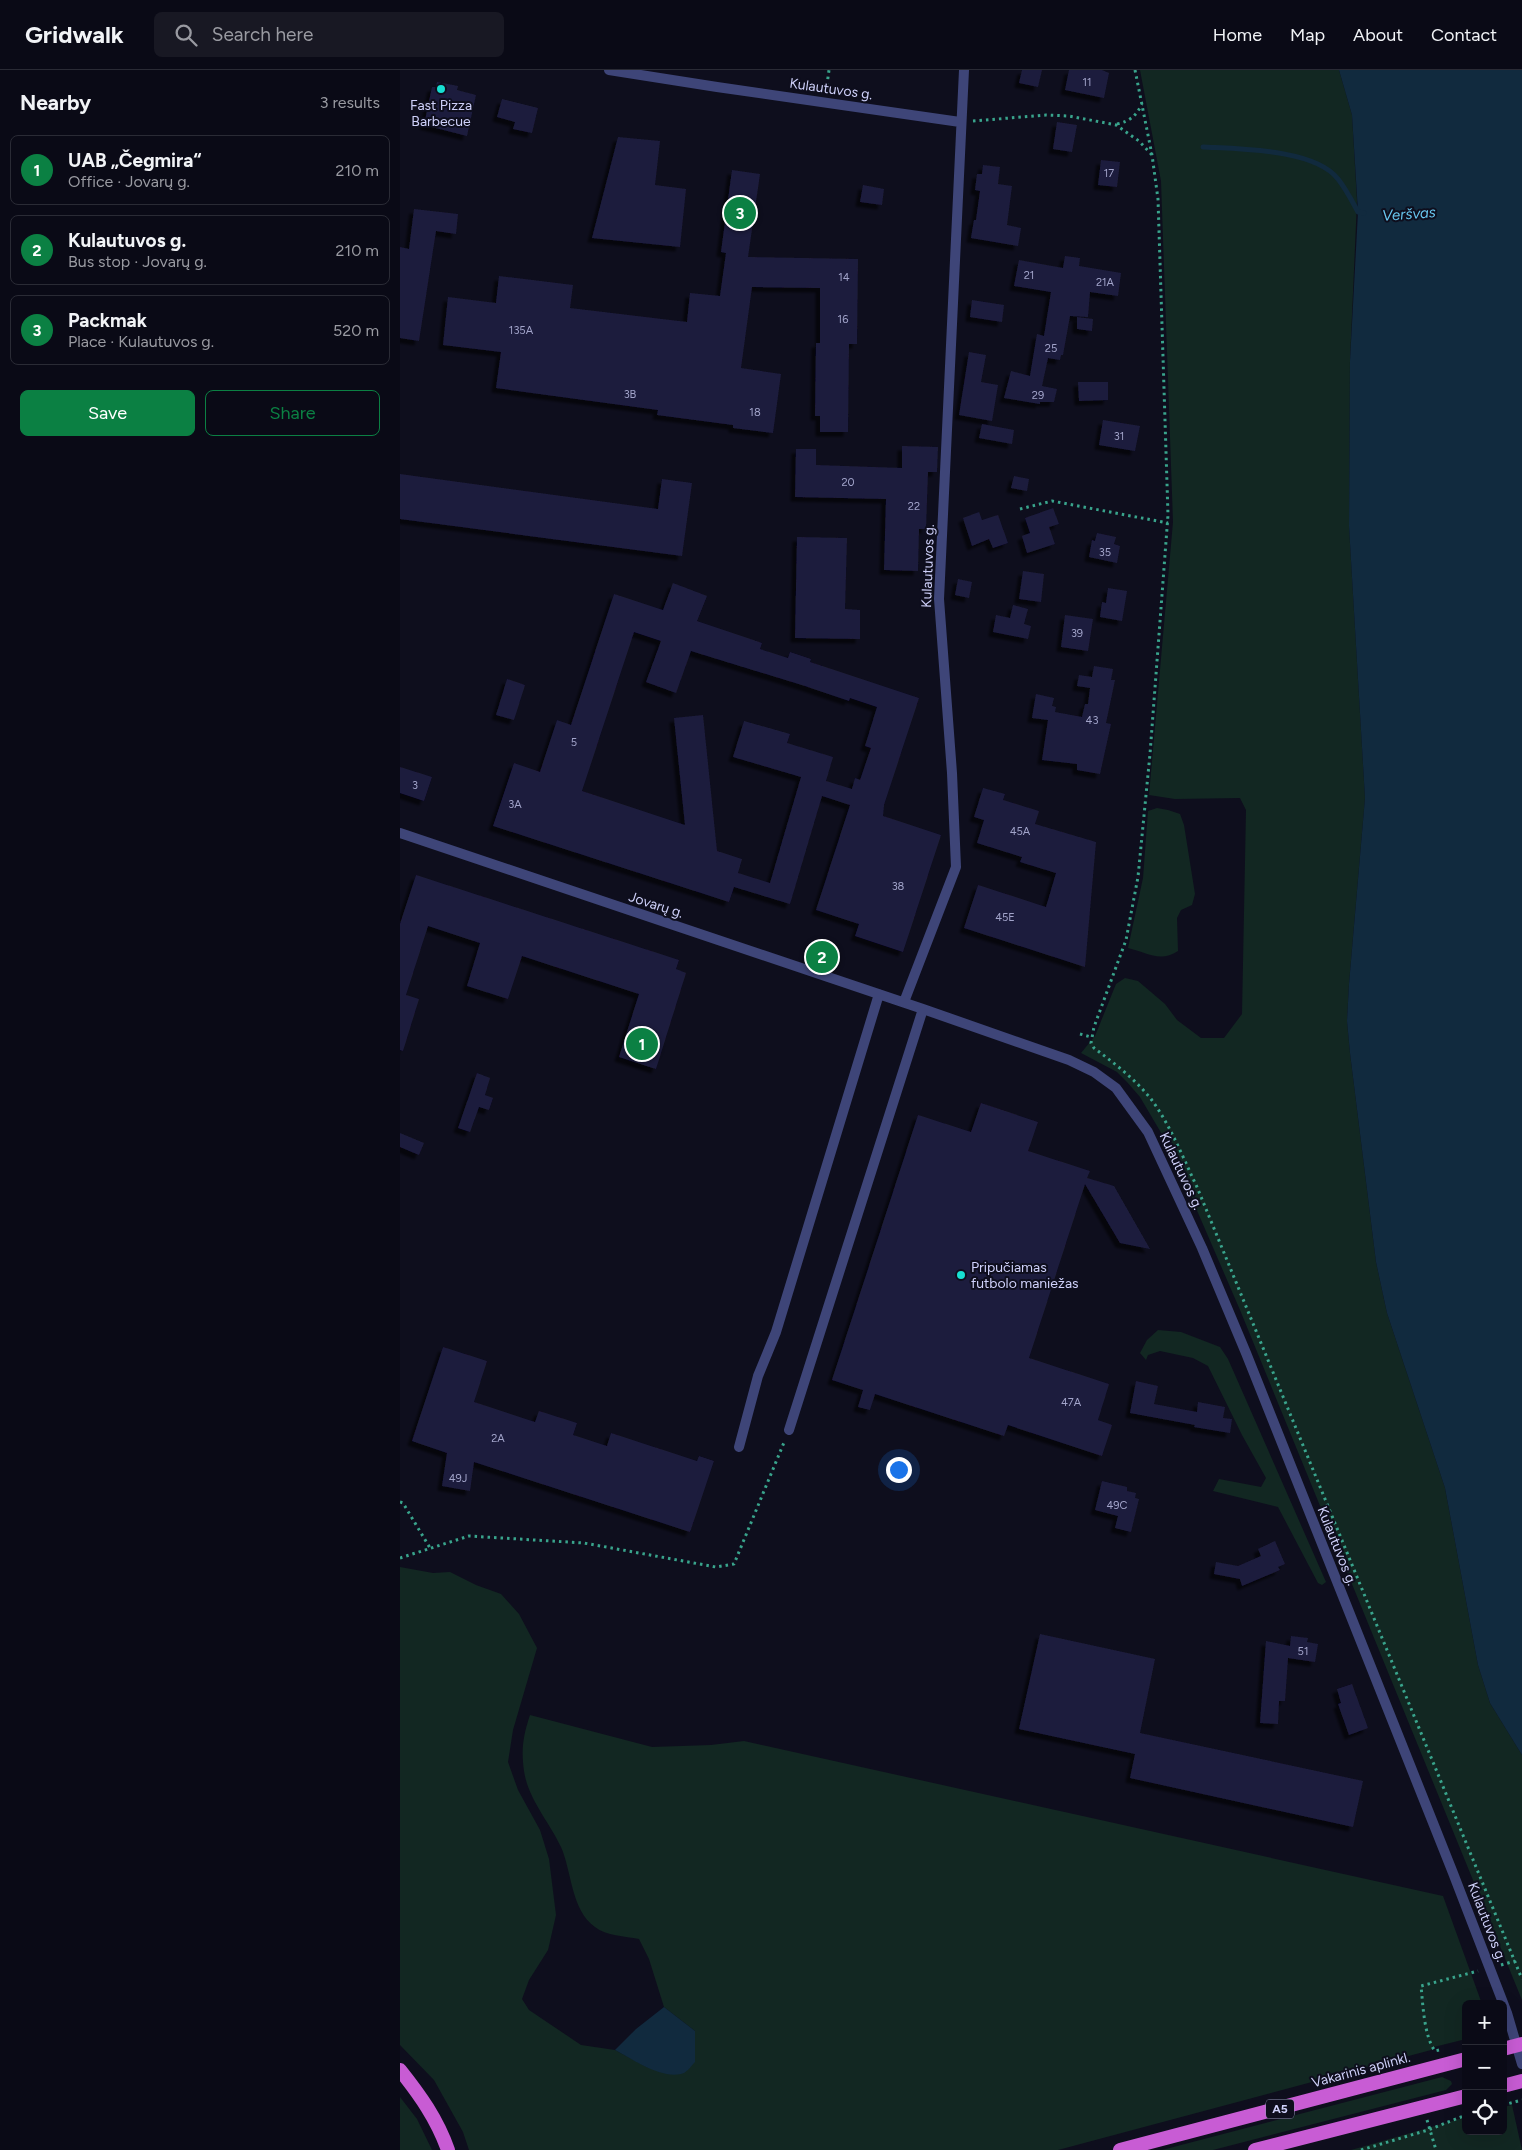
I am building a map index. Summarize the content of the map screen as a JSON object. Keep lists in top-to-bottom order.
{
  "streets": {
    "highway": ["Vakarinis aplinkl.", "A5"],
    "street": ["Kulautuvos g.", "Jovarų g."]
  },
  "crossings": [
    ["Kulautuvos g.", "Jovarų g."]
  ],
  "water": ["Veršvas"],
  "places": ["Fast Pizza Barbecue", "Pripučiamas futbolo maniežas"],
  "house_numbers": [
    "11",
    "17",
    "21",
    "14",
    "21A",
    "16",
    "135A",
    "25",
    "3B",
    "29",
    "18",
    "31",
    "20",
    "22",
    "35",
    "39",
    "43",
    "5",
    "3",
    "3A",
    "45A",
    "38",
    "45E",
    "47A",
    "2A",
    "49J",
    "49C",
    "51"
  ],
  "page": {
    "header": "Gridwalk",
    "search": "Search here",
    "nav": [
      "Home",
      "Map",
      "About",
      "Contact"
    ],
    "heading": ["Nearby", "3 results"],
    "list": [
      {
        "mark": "1",
        "name": "UAB „Čegmira“",
        "note": "Office · Jovarų g.",
        "value": "210 m"
      },
      {
        "mark": "2",
        "name": "Kulautuvos g.",
        "note": "Bus stop · Jovarų g.",
        "value": "210 m"
      },
      {
        "mark": "3",
        "name": "Packmak",
        "note": "Place · Kulautuvos g.",
        "value": "520 m"
      }
    ],
    "pins": ["3", "2", "1"],
    "buttons": ["Save", "Share"],
    "map_buttons": ["+", "−"]
  }
}
